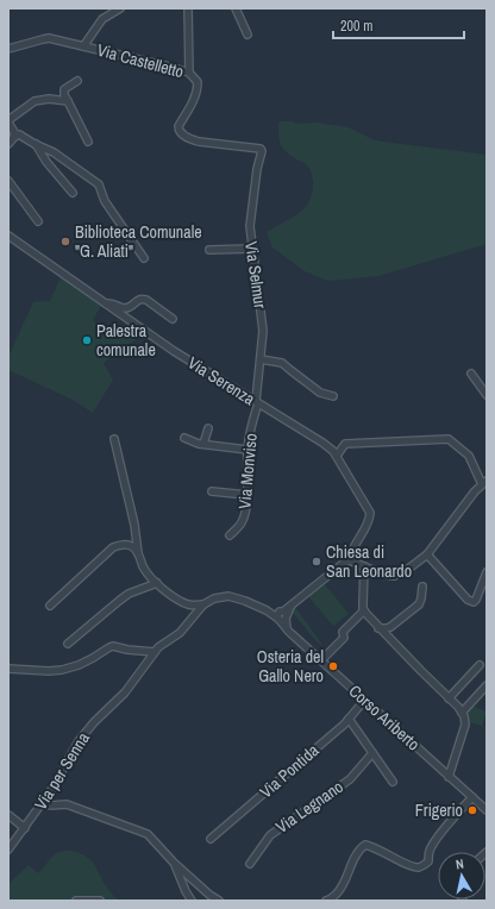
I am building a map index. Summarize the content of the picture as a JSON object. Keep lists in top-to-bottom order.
{
  "streets": {
    "street": [
      "Via Castelletto",
      "Via Selmur",
      "Via Serenza",
      "Via Monviso",
      "Corso Ariberto",
      "Via per Senna",
      "Via Pontida",
      "Via Legnano"
    ]
  },
  "crossings": [
    ["Via Castelletto", "Via Selmur"],
    ["Via Selmur", "Via Serenza"],
    ["Via Selmur", "Via Monviso"],
    ["Via Serenza", "Via Monviso"],
    ["Corso Ariberto", "Via Pontida"]
  ],
  "places": [
    "Biblioteca Comunale \"G. Aliati\"",
    "Palestra comunale",
    "Chiesa di San Leonardo",
    "Osteria del Gallo Nero",
    "Frigerio"
  ],
  "scale_bar": "200 m",
  "north": "top"
}
